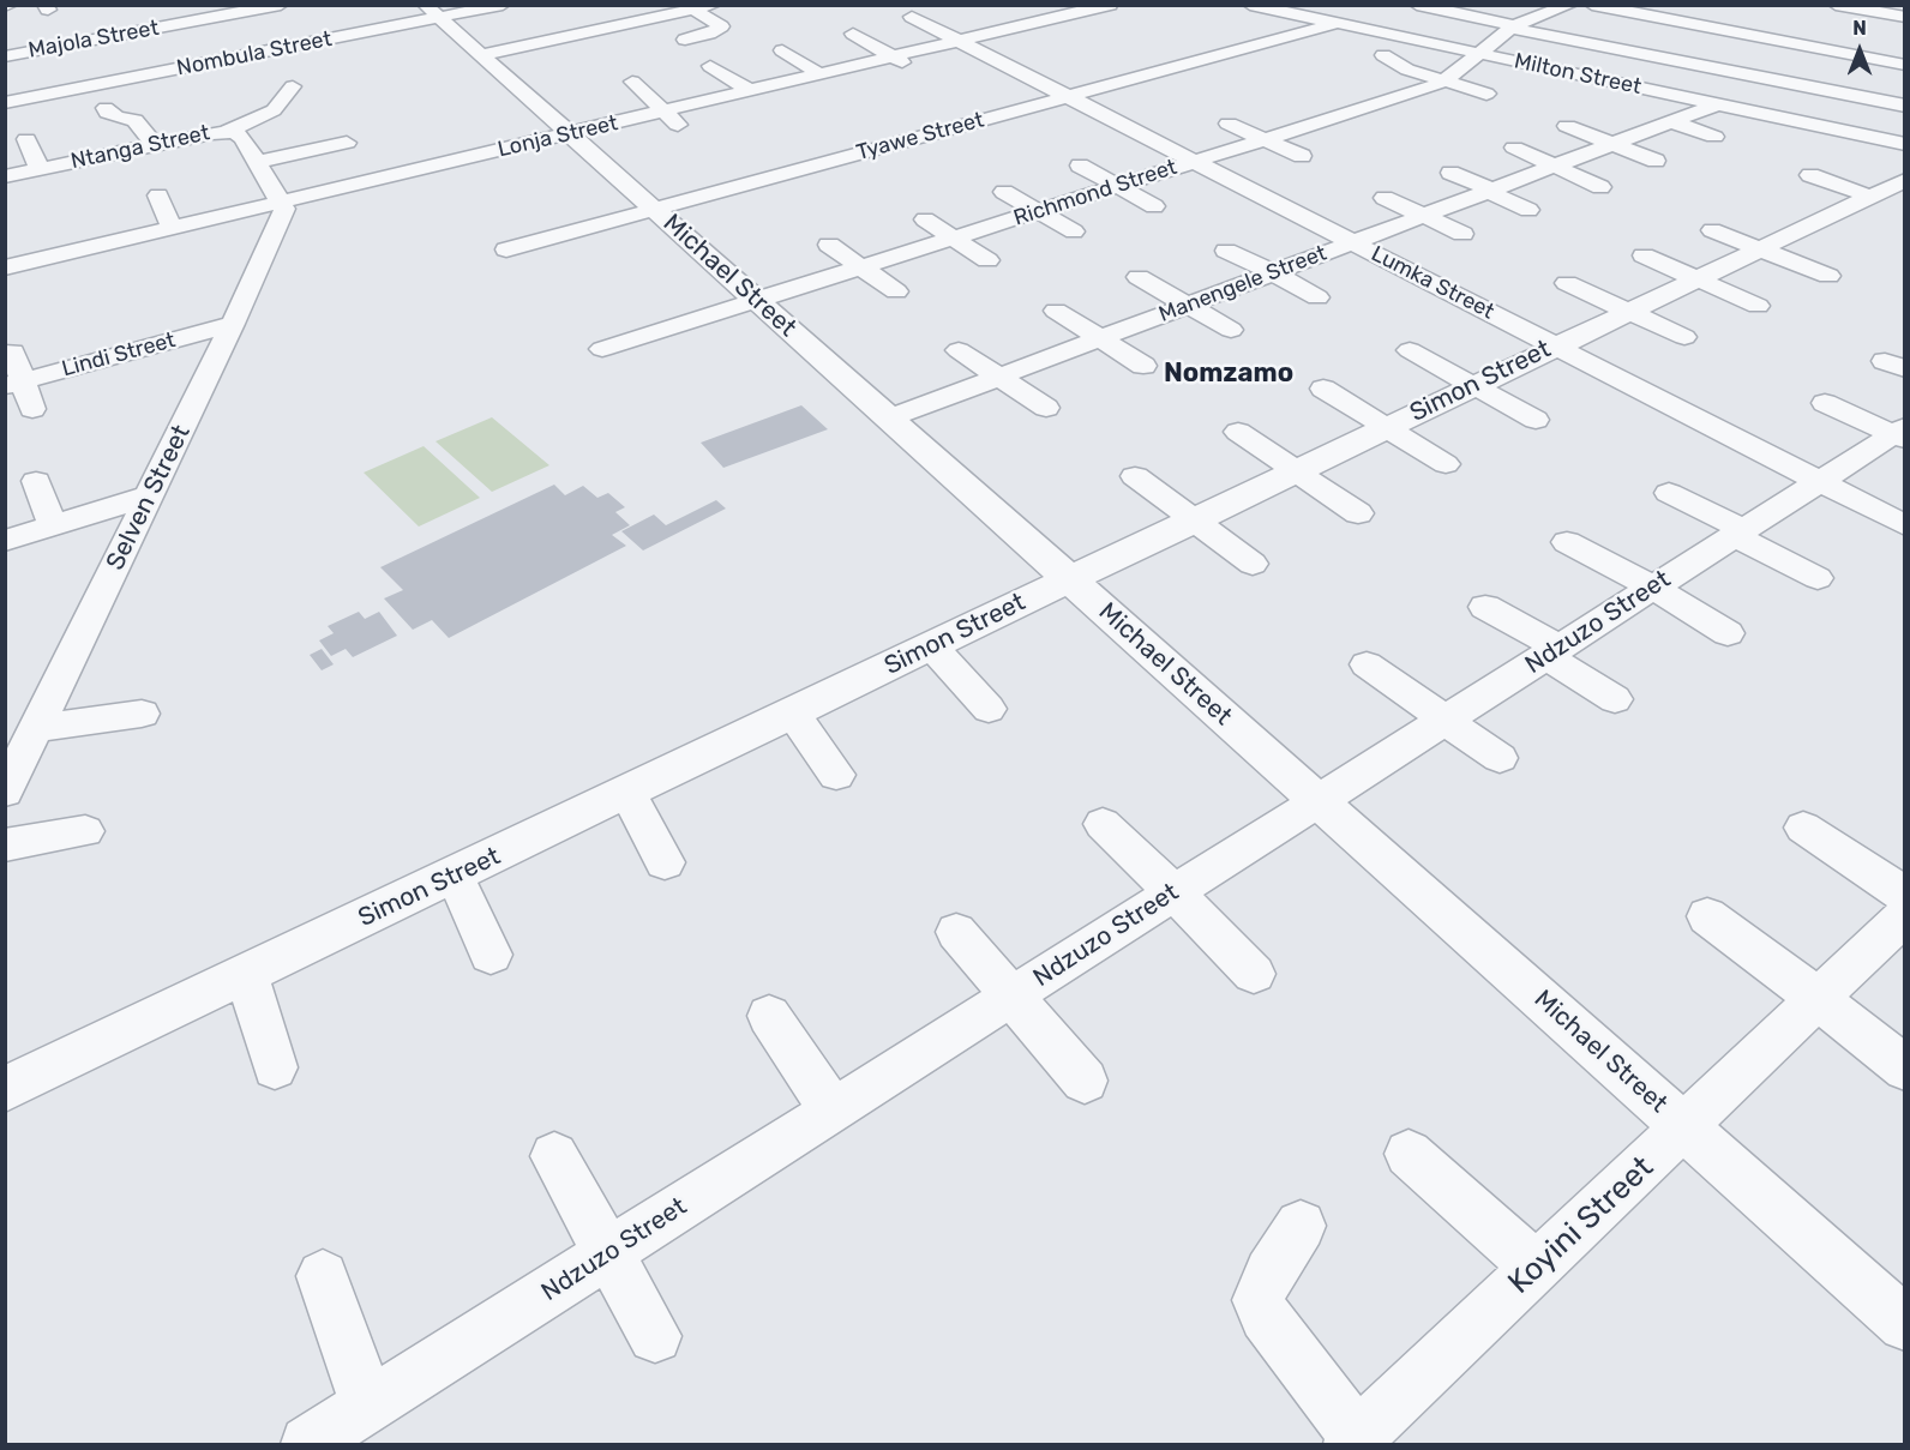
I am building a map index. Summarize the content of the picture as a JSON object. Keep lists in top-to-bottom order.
{
  "streets": {
    "street": [
      "Majola Street",
      "Nombula Street",
      "Milton Street",
      "Lonja Street",
      "Tyawe Street",
      "Ntanga Street",
      "Richmond Street",
      "Michael Street",
      "Lumka Street",
      "Manengele Street",
      "Lindi Street",
      "Simon Street",
      "Selven Street",
      "Ndzuzo Street",
      "Koyini Street"
    ]
  },
  "crossings": [
    ["Majola Street", "Nombula Street"],
    ["Nombula Street", "Michael Street"],
    ["Milton Street", "Tyawe Street"],
    ["Milton Street", "Richmond Street"],
    ["Milton Street", "Manengele Street"],
    ["Lonja Street", "Ntanga Street"],
    ["Lonja Street", "Michael Street"],
    ["Lonja Street", "Lumka Street"],
    ["Lonja Street", "Selven Street"],
    ["Tyawe Street", "Michael Street"],
    ["Tyawe Street", "Lumka Street"],
    ["Ntanga Street", "Selven Street"],
    ["Richmond Street", "Michael Street"],
    ["Richmond Street", "Lumka Street"],
    ["Michael Street", "Manengele Street"],
    ["Michael Street", "Simon Street"],
    ["Michael Street", "Ndzuzo Street"],
    ["Michael Street", "Koyini Street"],
    ["Lumka Street", "Manengele Street"],
    ["Lumka Street", "Simon Street"],
    ["Lumka Street", "Ndzuzo Street"],
    ["Lindi Street", "Selven Street"]
  ],
  "districts": ["Nomzamo"],
  "north": "top"
}
